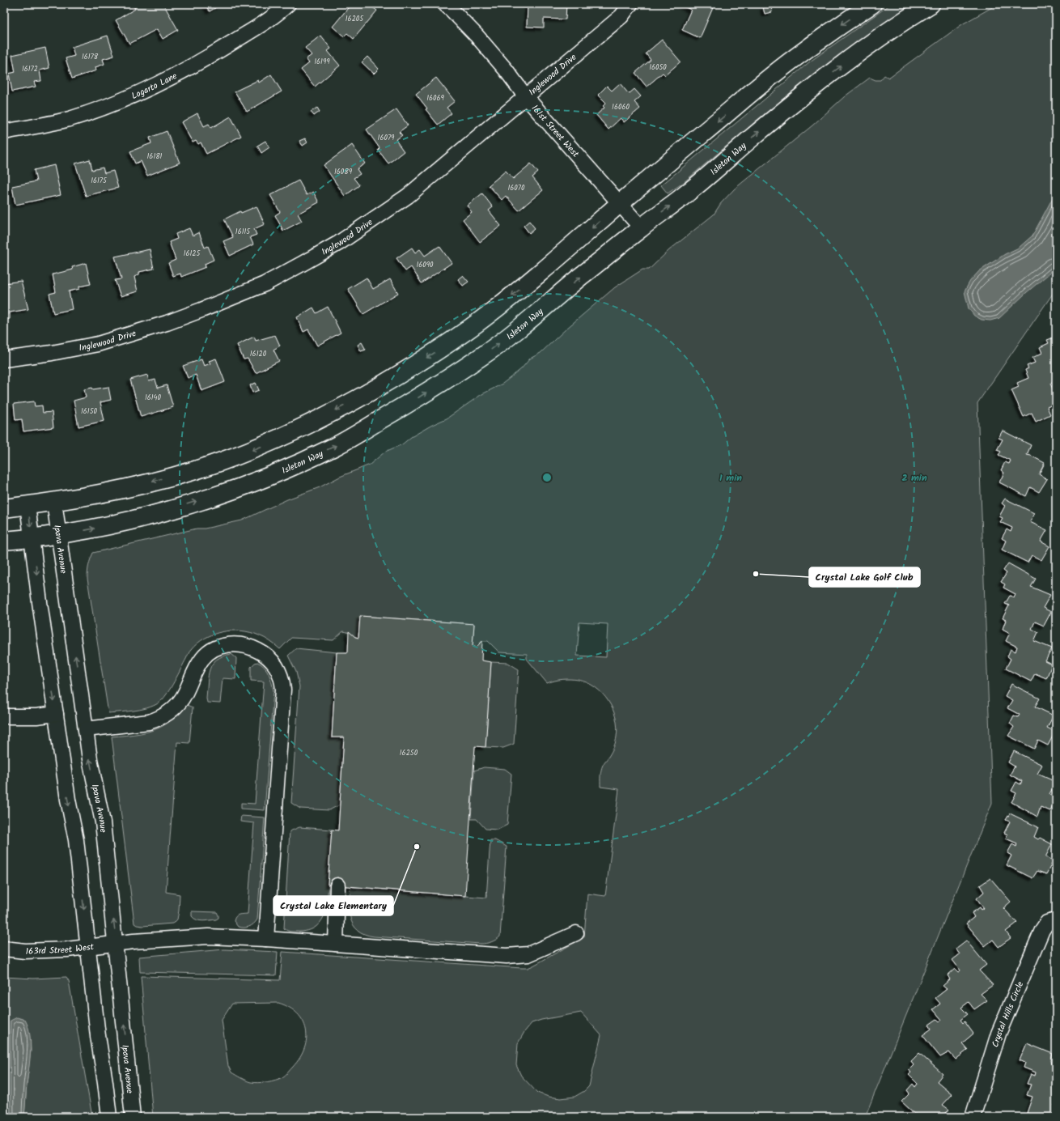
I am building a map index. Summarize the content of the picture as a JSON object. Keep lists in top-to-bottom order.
{
  "streets": {
    "main road": ["Isleton Way"],
    "street": [
      "Inglewood Drive",
      "Logarto Lane",
      "161st Street West",
      "Ipava Avenue",
      "163rd Street West",
      "Crystal Hills Circle"
    ]
  },
  "crossings": [
    ["Inglewood Drive", "161st Street West"],
    ["161st Street West", "Isleton Way"],
    ["Isleton Way", "Ipava Avenue"],
    ["Ipava Avenue", "163rd Street West"]
  ],
  "places": ["Crystal Lake Golf Club", "Crystal Lake Elementary"],
  "house_numbers": [
    "16205",
    "16178",
    "16199",
    "16050",
    "16172",
    "16069",
    "16060",
    "16079",
    "16181",
    "16089",
    "16175",
    "16070",
    "16115",
    "16125",
    "16090",
    "16120",
    "16140",
    "16150",
    "16250"
  ],
  "rings": ["1 min", "2 min"]
}
